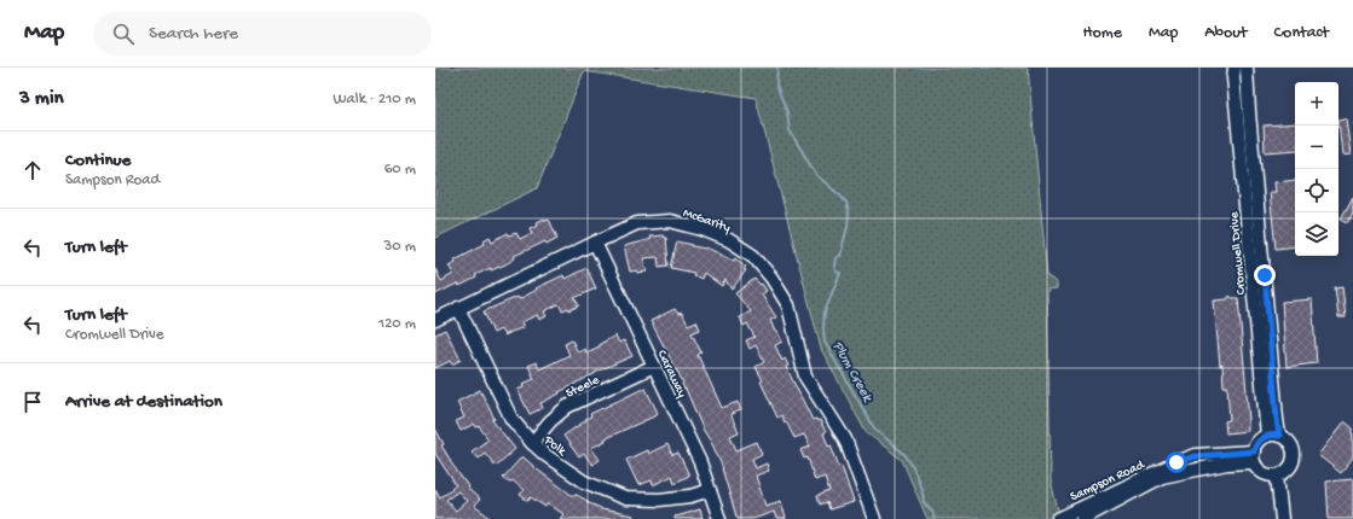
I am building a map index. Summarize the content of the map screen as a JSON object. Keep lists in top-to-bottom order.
{
  "streets": {
    "street": [
      "McGarity",
      "Cromwell Drive",
      "Caraway",
      "Steele",
      "Polk",
      "Sampson Road"
    ]
  },
  "crossings": [
    ["McGarity", "Caraway"],
    ["McGarity", "Polk"],
    ["Cromwell Drive", "Sampson Road"],
    ["Caraway", "Steele"],
    ["Caraway", "Polk"],
    ["Steele", "Polk"]
  ],
  "water": ["Plum Creek"],
  "page": {
    "header": "Map",
    "search": "Search here",
    "nav": [
      "Home",
      "Map",
      "About",
      "Contact"
    ],
    "heading": ["3 min", "Walk · 210 m"],
    "map_buttons": ["+", "−"],
    "list": [
      ["Continue", "Sampson Road", "60 m"],
      ["Turn left", "30 m"],
      ["Turn left", "Cromwell Drive", "120 m"],
      "Arrive at destination"
    ]
  }
}
